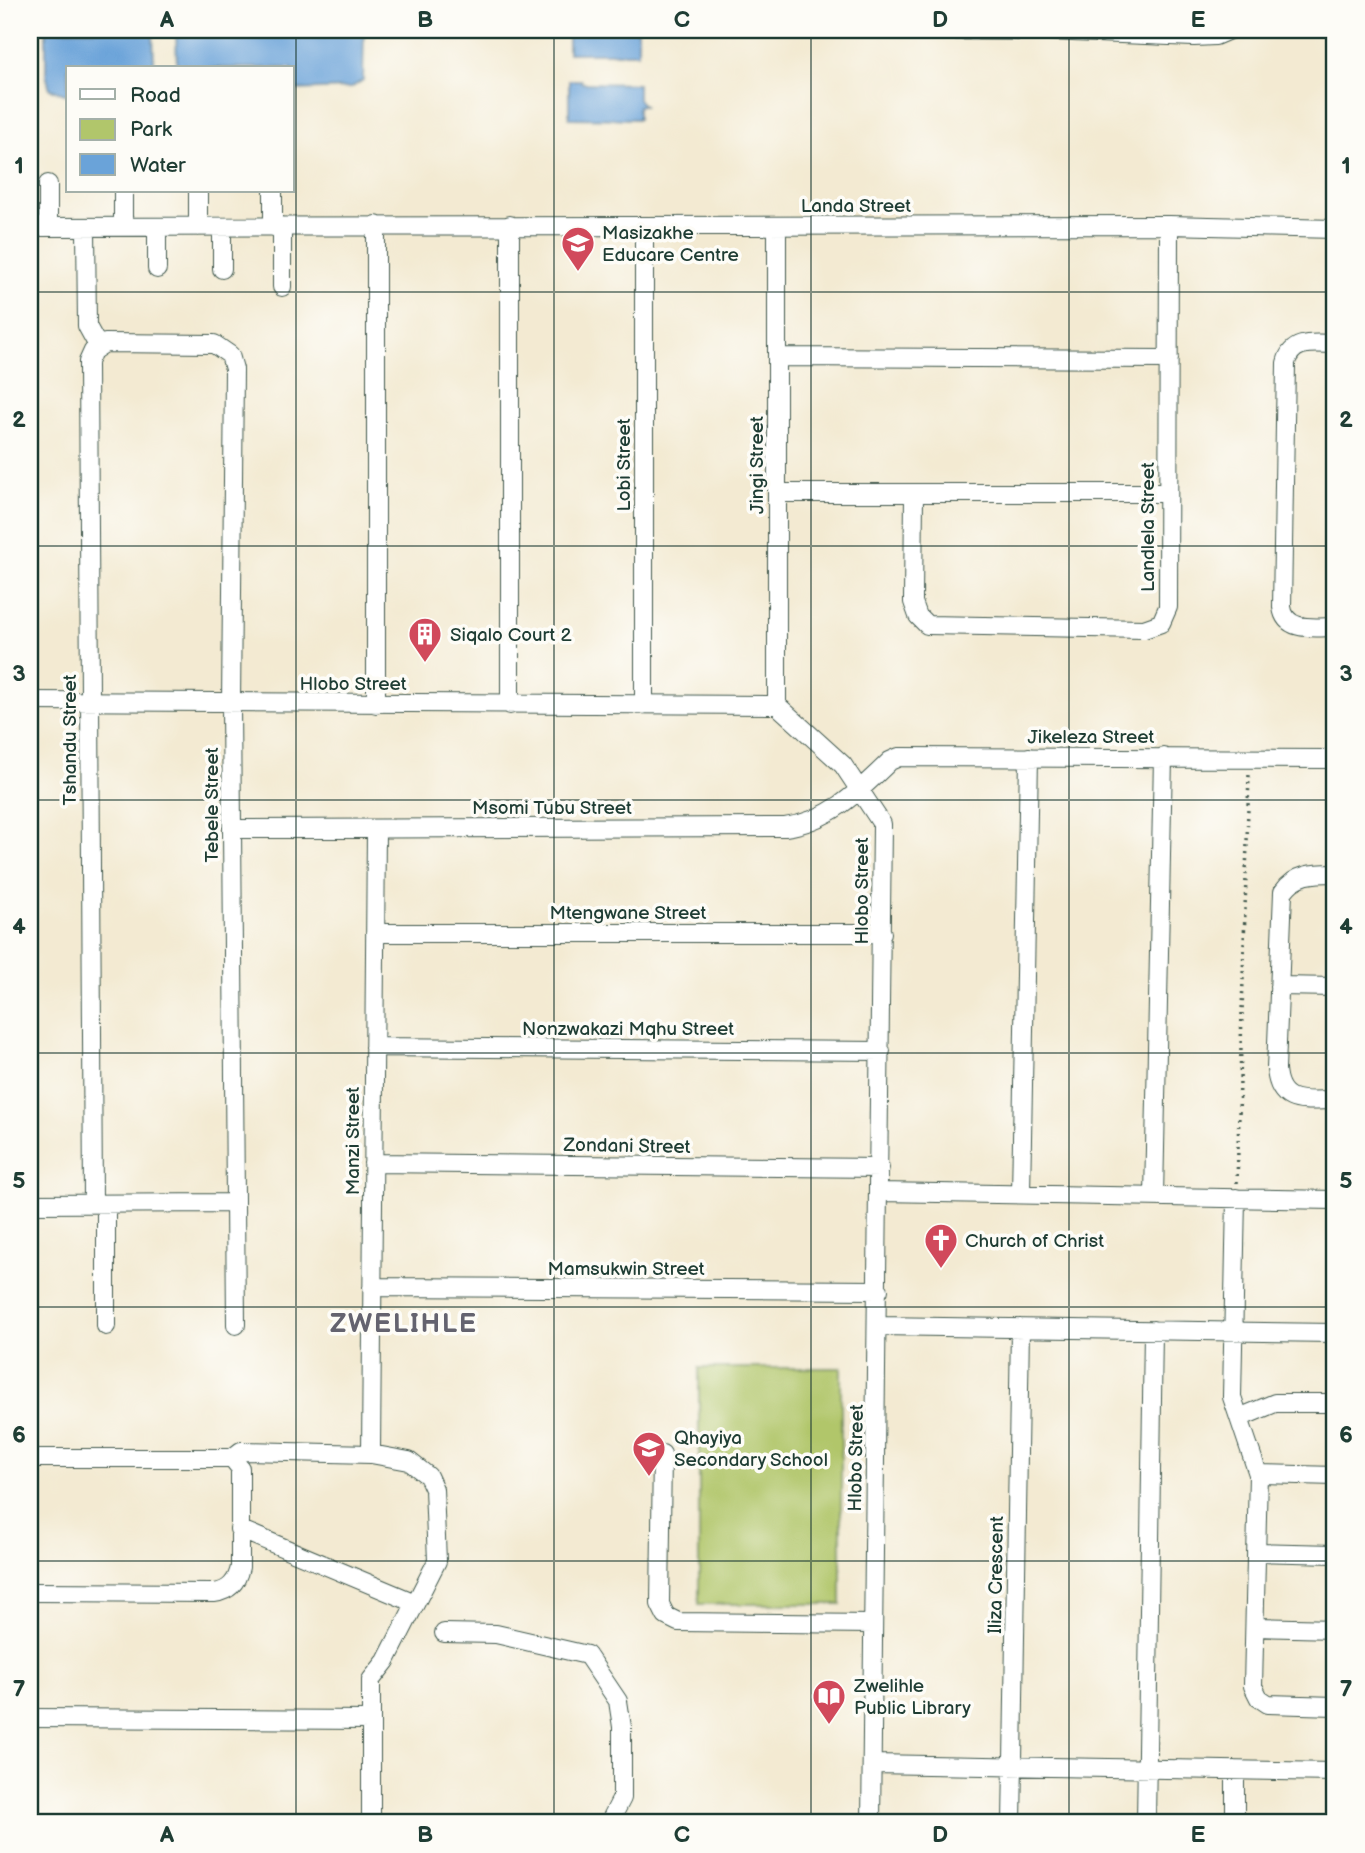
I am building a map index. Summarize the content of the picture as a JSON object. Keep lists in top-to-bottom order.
{
  "streets": {
    "street": [
      "Landa Street",
      "Lobi Street",
      "Jingi Street",
      "Landlela Street",
      "Hlobo Street",
      "Jikeleza Street",
      "Tshandu Street",
      "Tebele Street",
      "Msomi Tubu Street",
      "Mtengwane Street",
      "Nonzwakazi Mqhu Street",
      "Manzi Street",
      "Zondani Street",
      "Mamsukwin Street",
      "Iliza Crescent"
    ]
  },
  "crossings": [
    ["Landa Street", "Lobi Street"],
    ["Landa Street", "Jingi Street"],
    ["Landa Street", "Landlela Street"],
    ["Lobi Street", "Hlobo Street"],
    ["Jingi Street", "Hlobo Street"],
    ["Hlobo Street", "Jikeleza Street"],
    ["Hlobo Street", "Tshandu Street"],
    ["Hlobo Street", "Tebele Street"],
    ["Hlobo Street", "Msomi Tubu Street"],
    ["Hlobo Street", "Mtengwane Street"],
    ["Hlobo Street", "Nonzwakazi Mqhu Street"],
    ["Hlobo Street", "Zondani Street"],
    ["Hlobo Street", "Mamsukwin Street"],
    ["Jikeleza Street", "Msomi Tubu Street"],
    ["Tshandu Street", "Tebele Street"],
    ["Tebele Street", "Msomi Tubu Street"],
    ["Msomi Tubu Street", "Manzi Street"],
    ["Mtengwane Street", "Manzi Street"],
    ["Nonzwakazi Mqhu Street", "Manzi Street"],
    ["Manzi Street", "Zondani Street"],
    ["Manzi Street", "Mamsukwin Street"]
  ],
  "districts": ["ZWELIHLE"],
  "places": {
    "school or university": ["Masizakhe Educare Centre", "Qhayiya Secondary School"],
    "building": ["Siqalo Court 2"],
    "church": ["Church of Christ"],
    "library": ["Zwelihle Public Library"]
  },
  "legend": ["Road", "Park", "Water"],
  "grid": {
    "columns": [
      "A",
      "B",
      "C",
      "D",
      "E"
    ],
    "rows": [
      "1",
      "2",
      "3",
      "4",
      "5",
      "6",
      "7"
    ]
  }
}
